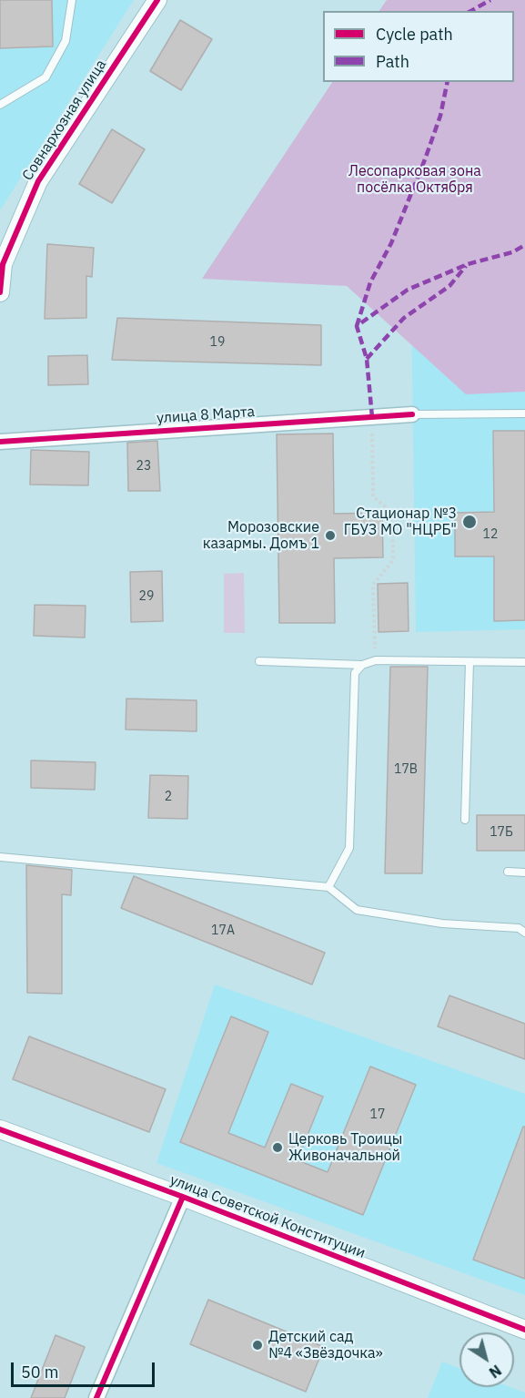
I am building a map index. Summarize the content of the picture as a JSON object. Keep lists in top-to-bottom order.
{
  "streets": {
    "street": ["Совнархозная улица", "улица 8 Марта", "улица Советской Конституции"]
  },
  "parks": ["Лесопарковая зона посёлка Октября"],
  "places": [
    "Стационар №3 ГБУЗ МО \"НЦРБ\"",
    "Морозовские казармы. Домъ 1",
    "Церковь Троицы Живоначальной",
    "Детский сад №4 «Звёздочка»"
  ],
  "house_numbers": [
    "19",
    "23",
    "12",
    "29",
    "17В",
    "2",
    "17Б",
    "17А",
    "17"
  ],
  "legend": ["Cycle path", "Path"],
  "scale_bar": "50 m",
  "north": "bottom right"
}
